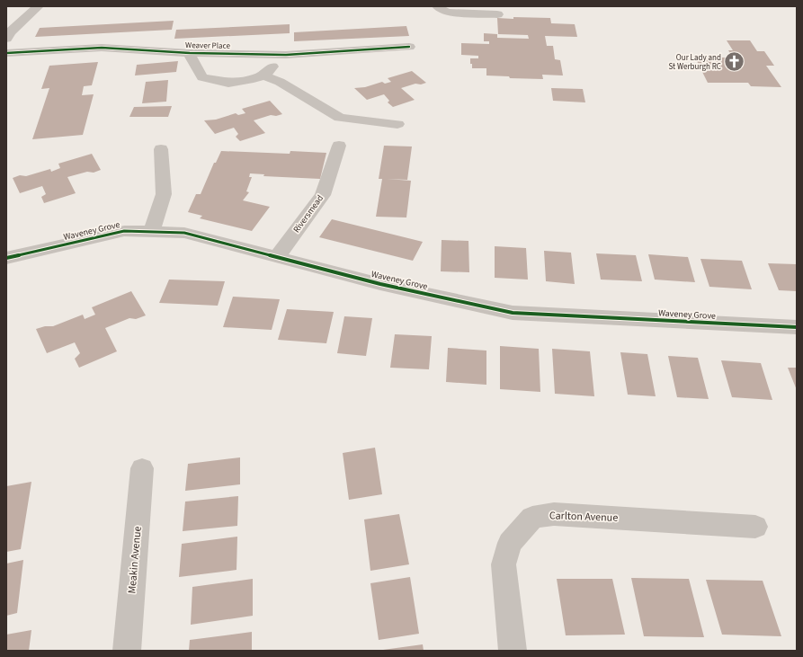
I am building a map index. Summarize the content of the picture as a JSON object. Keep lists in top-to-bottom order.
{
  "streets": {
    "street": [
      "Weaver Place",
      "Riversmead",
      "Waveney Grove",
      "Carlton Avenue",
      "Meakin Avenue"
    ]
  },
  "crossings": [
    ["Riversmead", "Waveney Grove"]
  ],
  "places": {
    "church": ["Our Lady and St Werburgh RC"]
  }
}
